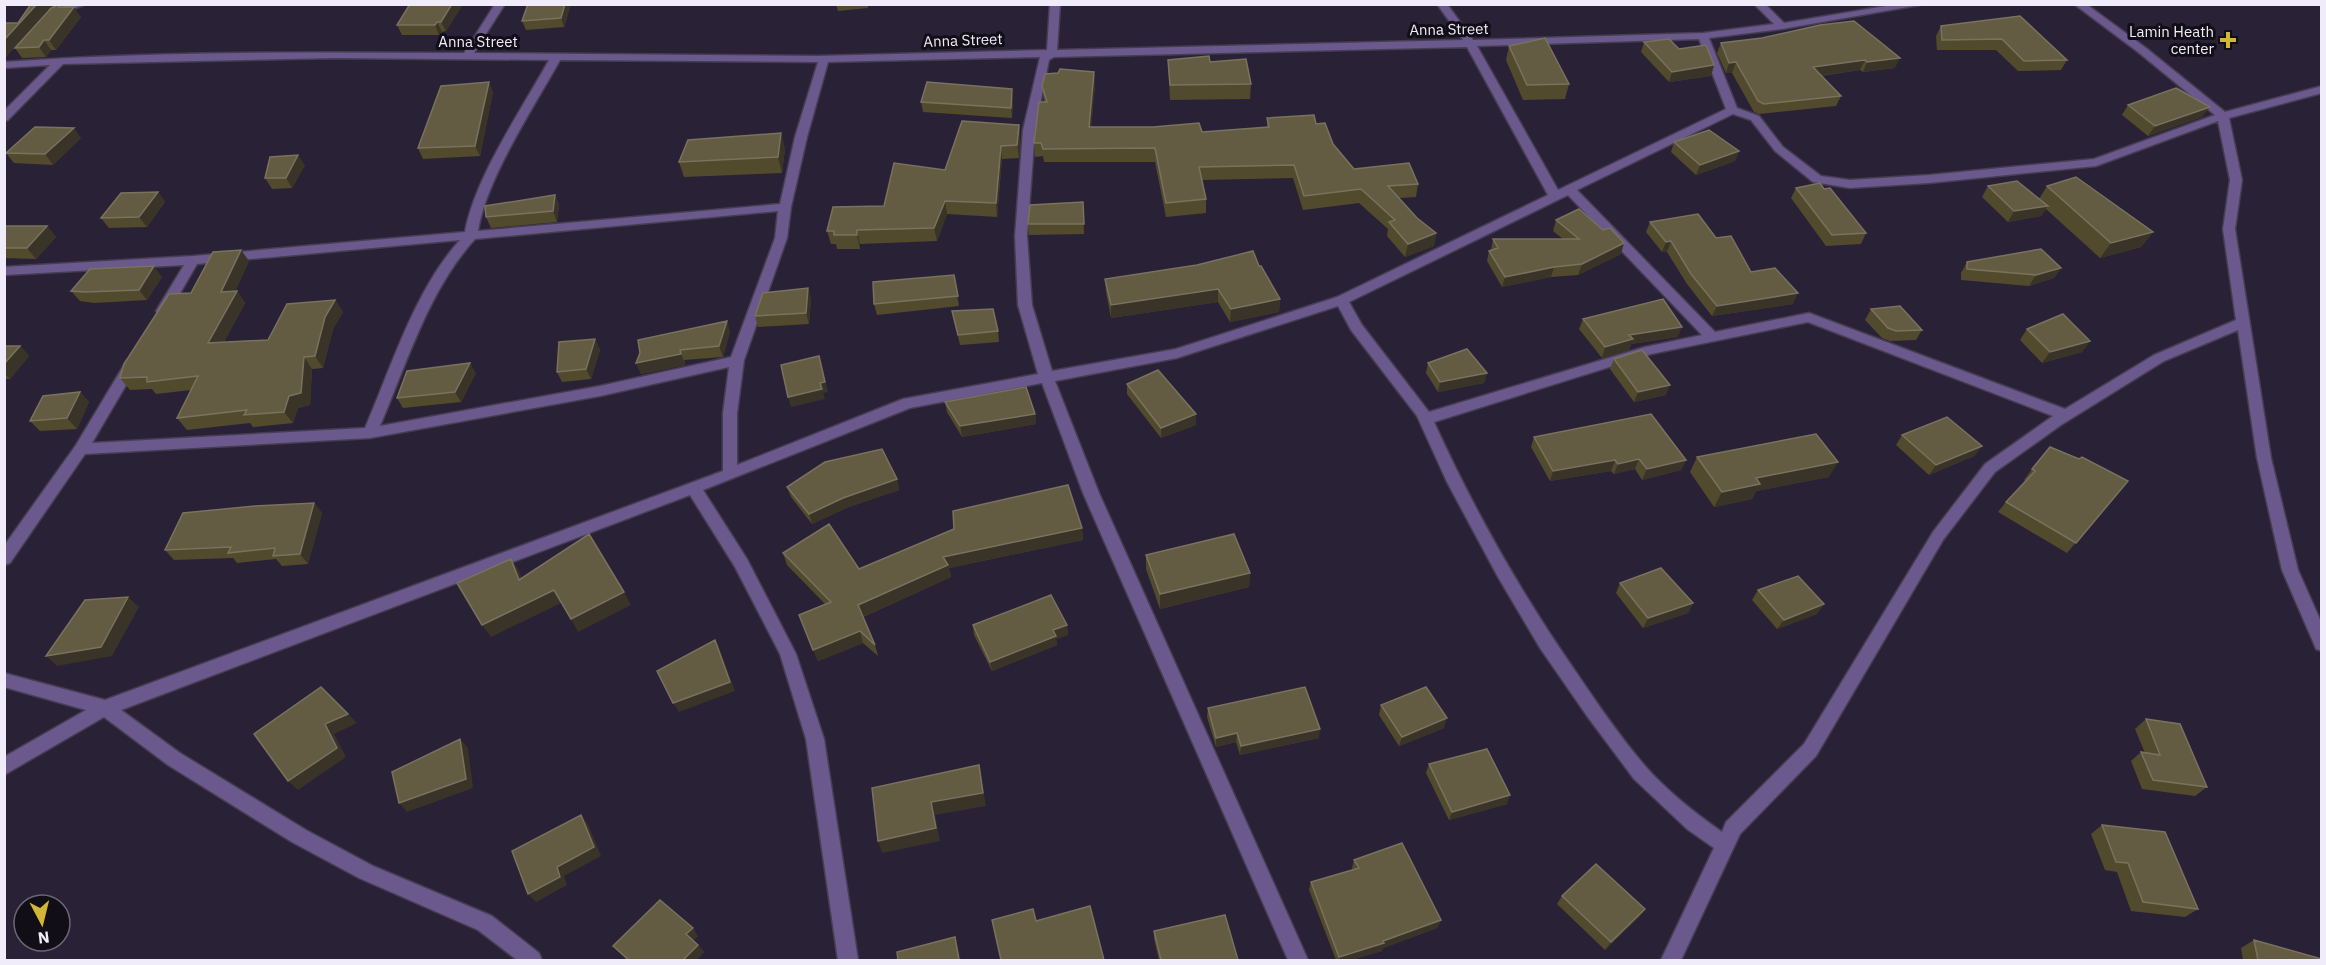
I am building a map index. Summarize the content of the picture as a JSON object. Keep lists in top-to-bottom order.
{
  "streets": {
    "street": ["Anna Street"]
  },
  "places": {
    "health": ["Lamin Heath center"]
  },
  "north": "bottom"
}
